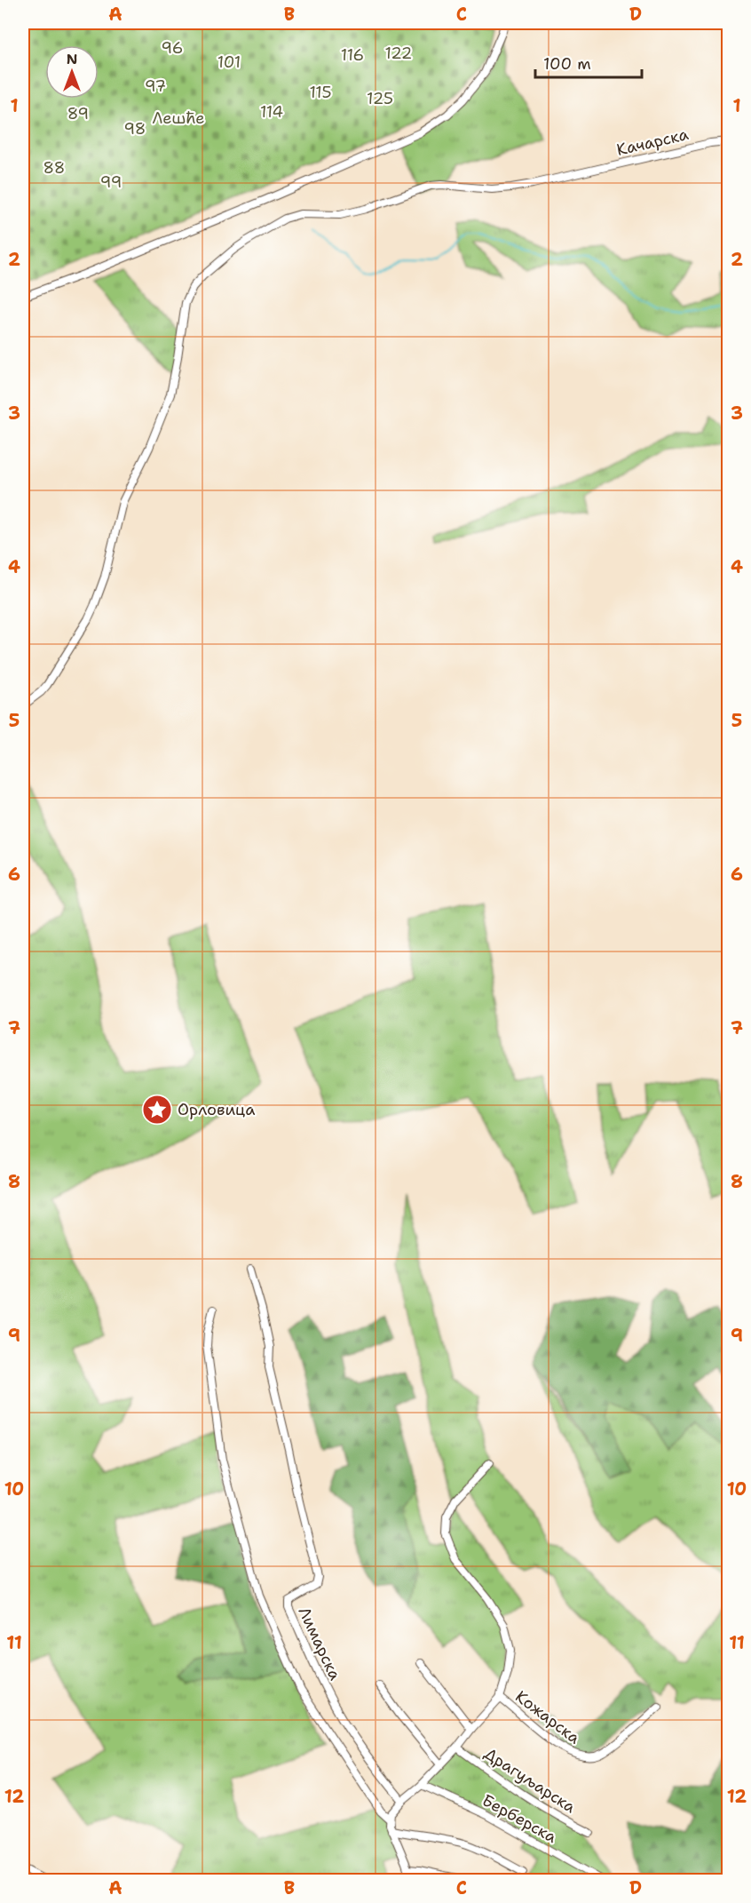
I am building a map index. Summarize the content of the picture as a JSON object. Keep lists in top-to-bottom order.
{
  "streets": {
    "street": [
      "Качарска",
      "Лимарска",
      "Кожарска",
      "Драгуљарска",
      "Берберска"
    ]
  },
  "parks": [
    "96",
    "122",
    "116",
    "101",
    "97",
    "115",
    "125",
    "114",
    "89",
    "Лешће",
    "98",
    "88",
    "99"
  ],
  "places": {
    "place": ["Орловица"]
  },
  "scale_bar": "100 m",
  "north": "top",
  "grid": {
    "columns": [
      "A",
      "B",
      "C",
      "D"
    ],
    "rows": [
      "1",
      "2",
      "3",
      "4",
      "5",
      "6",
      "7",
      "8",
      "9",
      "10",
      "11",
      "12"
    ]
  }
}
